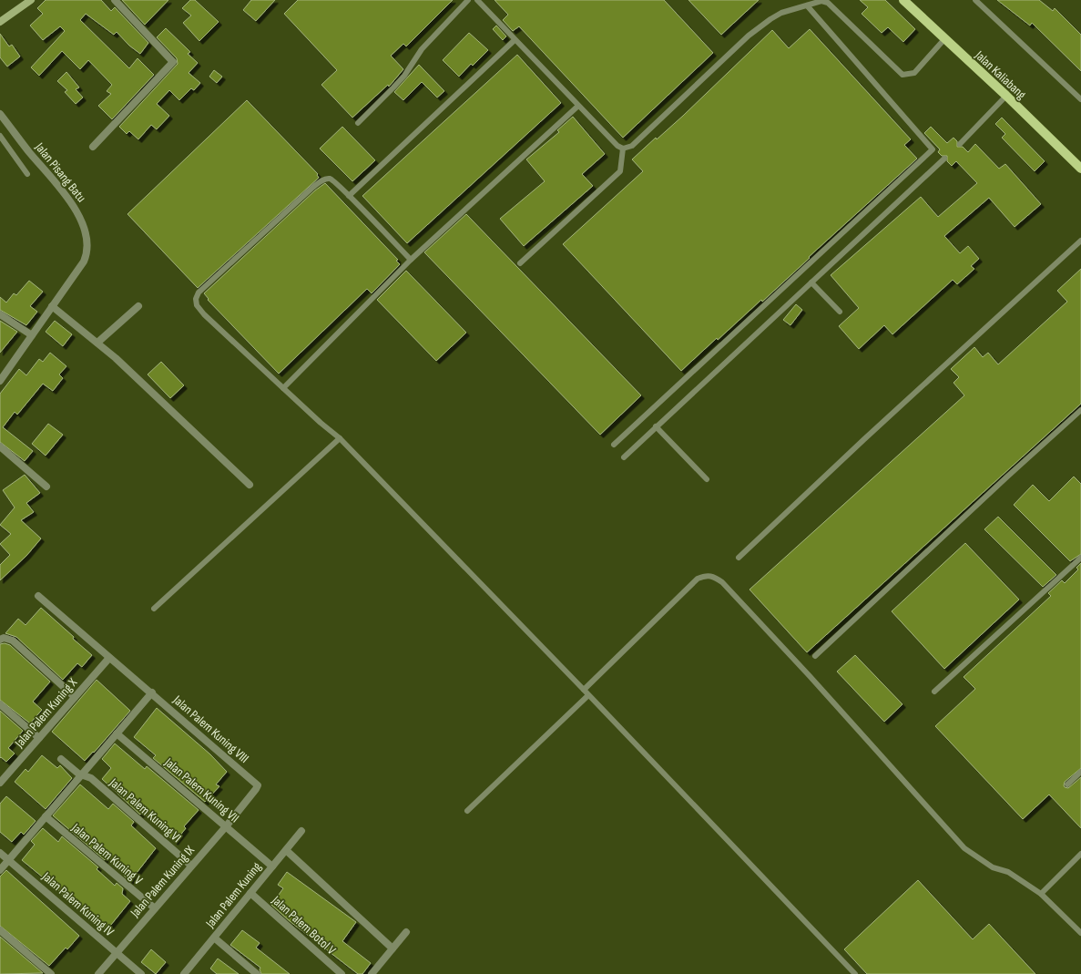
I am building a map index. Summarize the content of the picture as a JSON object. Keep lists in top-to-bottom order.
{
  "streets": {
    "main road": ["Jalan Kaliabang"],
    "street": [
      "Jalan Pisang Batu",
      "Jalan Palem Kuning X",
      "Jalan Palem Kuning VIII",
      "Jalan Palem Kuning VII",
      "Jalan Palem Kuning VI",
      "Jalan Palem Kuning V",
      "Jalan Palem Kuning IX",
      "Jalan Palem Kuning",
      "Jalan Palem Kuning IV",
      "Jalan Palem Botol V"
    ]
  },
  "crossings": [
    ["Jalan Palem Kuning X", "Jalan Palem Kuning VIII"],
    ["Jalan Palem Kuning VIII", "Jalan Palem Kuning VII"],
    ["Jalan Palem Kuning VIII", "Jalan Palem Kuning IX"],
    ["Jalan Palem Kuning VII", "Jalan Palem Kuning IX"],
    ["Jalan Palem Kuning VII", "Jalan Palem Kuning"],
    ["Jalan Palem Kuning VI", "Jalan Palem Kuning IX"],
    ["Jalan Palem Kuning V", "Jalan Palem Kuning IX"],
    ["Jalan Palem Kuning IX", "Jalan Palem Kuning IV"],
    ["Jalan Palem Kuning", "Jalan Palem Botol V"]
  ]
}
